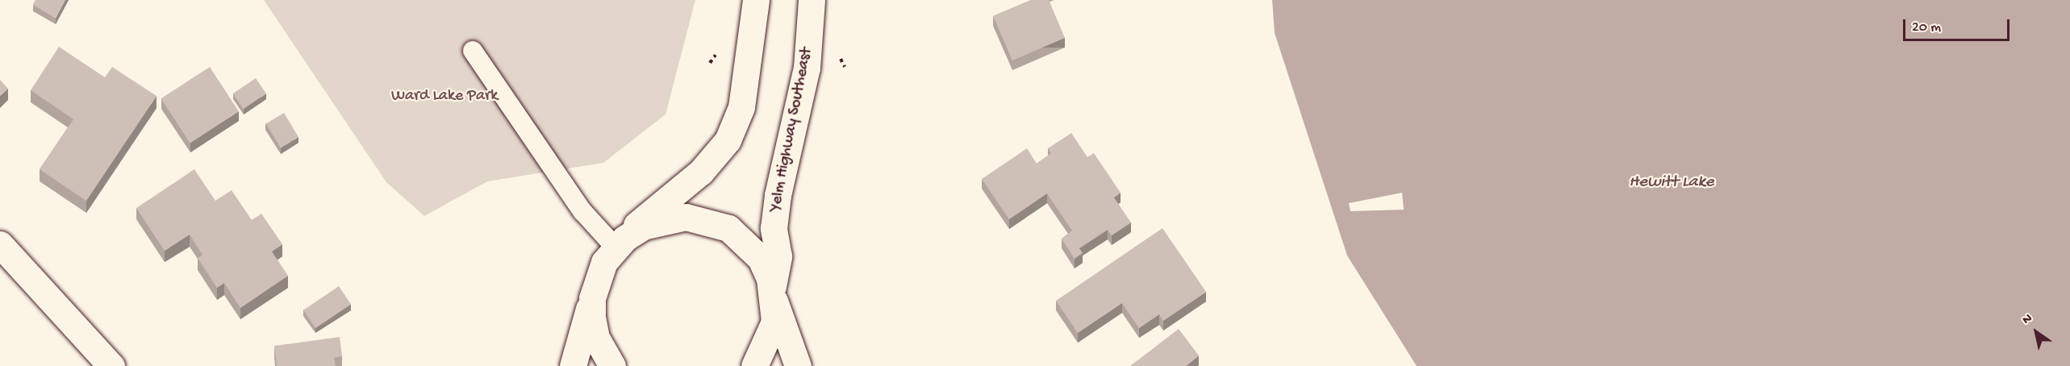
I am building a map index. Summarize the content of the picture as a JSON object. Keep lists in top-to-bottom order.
{
  "streets": {
    "main road": ["Yelm Highway Southeast"]
  },
  "water": ["Hewitt Lake"],
  "parks": ["Ward Lake Park"],
  "scale_bar": "20 m",
  "north": "top left"
}
